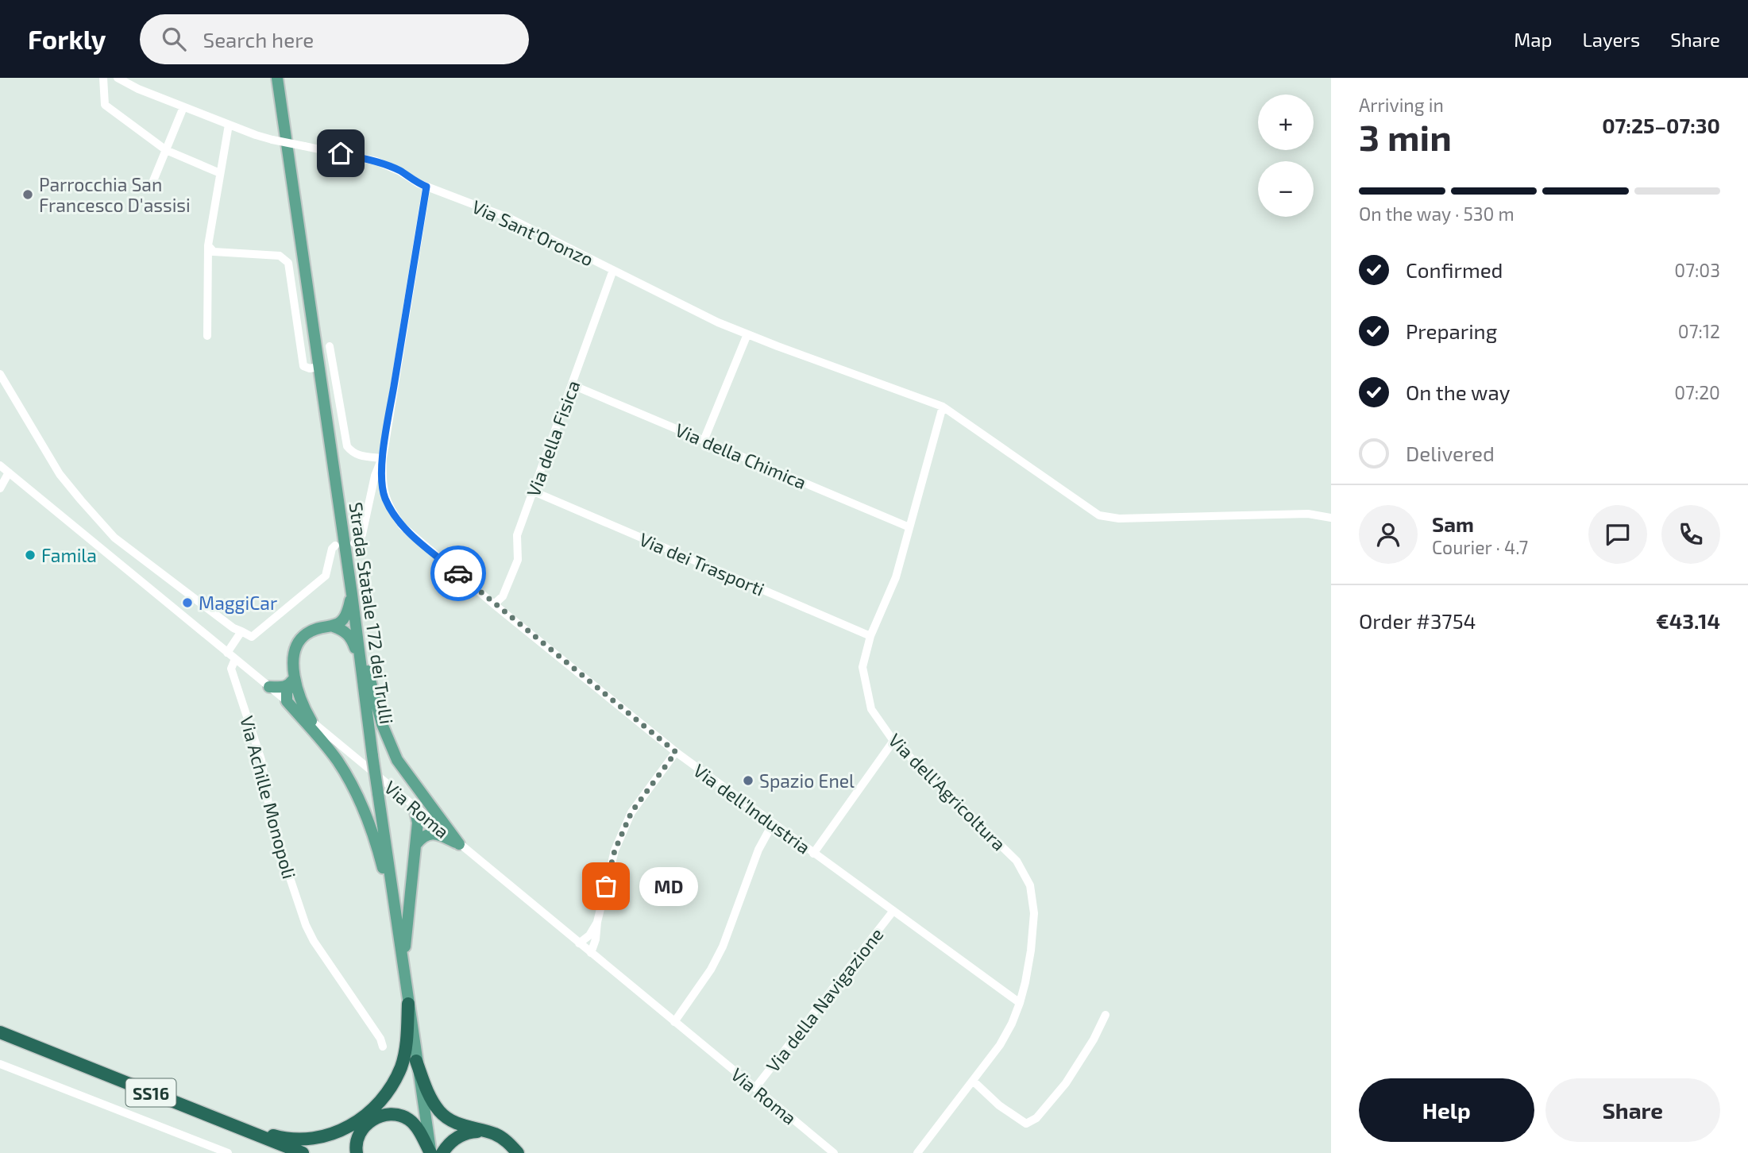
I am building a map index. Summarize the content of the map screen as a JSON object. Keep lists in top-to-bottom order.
{
  "streets": {
    "highway": ["SS16"],
    "main road": ["Strada Statale 172 dei Trulli"],
    "street": [
      "Via Sant'Oronzo",
      "Via della Fisica",
      "Via della Chimica",
      "Via dei Trasporti",
      "Via dell'Agricoltura",
      "Via Achille Monopoli",
      "Via dell'Industria",
      "Via Roma",
      "Via della Navigazione"
    ]
  },
  "crossings": [
    ["Via Sant'Oronzo", "Via della Fisica"],
    ["Via Sant'Oronzo", "Via dell'Agricoltura"],
    ["Via Sant'Oronzo", "Via dell'Industria"],
    ["Via della Fisica", "Via della Chimica"],
    ["Via della Fisica", "Via dei Trasporti"],
    ["Via della Fisica", "Via dell'Industria"],
    ["Via della Chimica", "Via dell'Agricoltura"],
    ["Via dei Trasporti", "Via dell'Agricoltura"],
    ["Via dell'Agricoltura", "Via dell'Industria"],
    ["Via Achille Monopoli", "Via Roma"],
    ["Via dell'Industria", "Via della Navigazione"],
    ["Via Roma", "Via della Navigazione"]
  ],
  "places": [
    "Parrocchia San Francesco D'assisi",
    "Famila",
    "MaggiCar",
    "Spazio Enel",
    "MD"
  ],
  "page": {
    "header": "Forkly",
    "search": "Search here",
    "nav": ["Map", "Layers", "Share"],
    "heading": ["3 min", "Arriving in", "07:25–07:30"],
    "panel": [
      "Sam",
      "Courier · 4.7",
      "Order #3754",
      "€43.14"
    ],
    "map_buttons": ["+", "−"],
    "bar": "On the way · 530 m",
    "list": [
      ["Confirmed", "07:03"],
      ["Preparing", "07:12"],
      ["On the way", "07:20"],
      "Delivered"
    ],
    "bubble": "MD",
    "buttons": ["Help", "Share"]
  }
}
